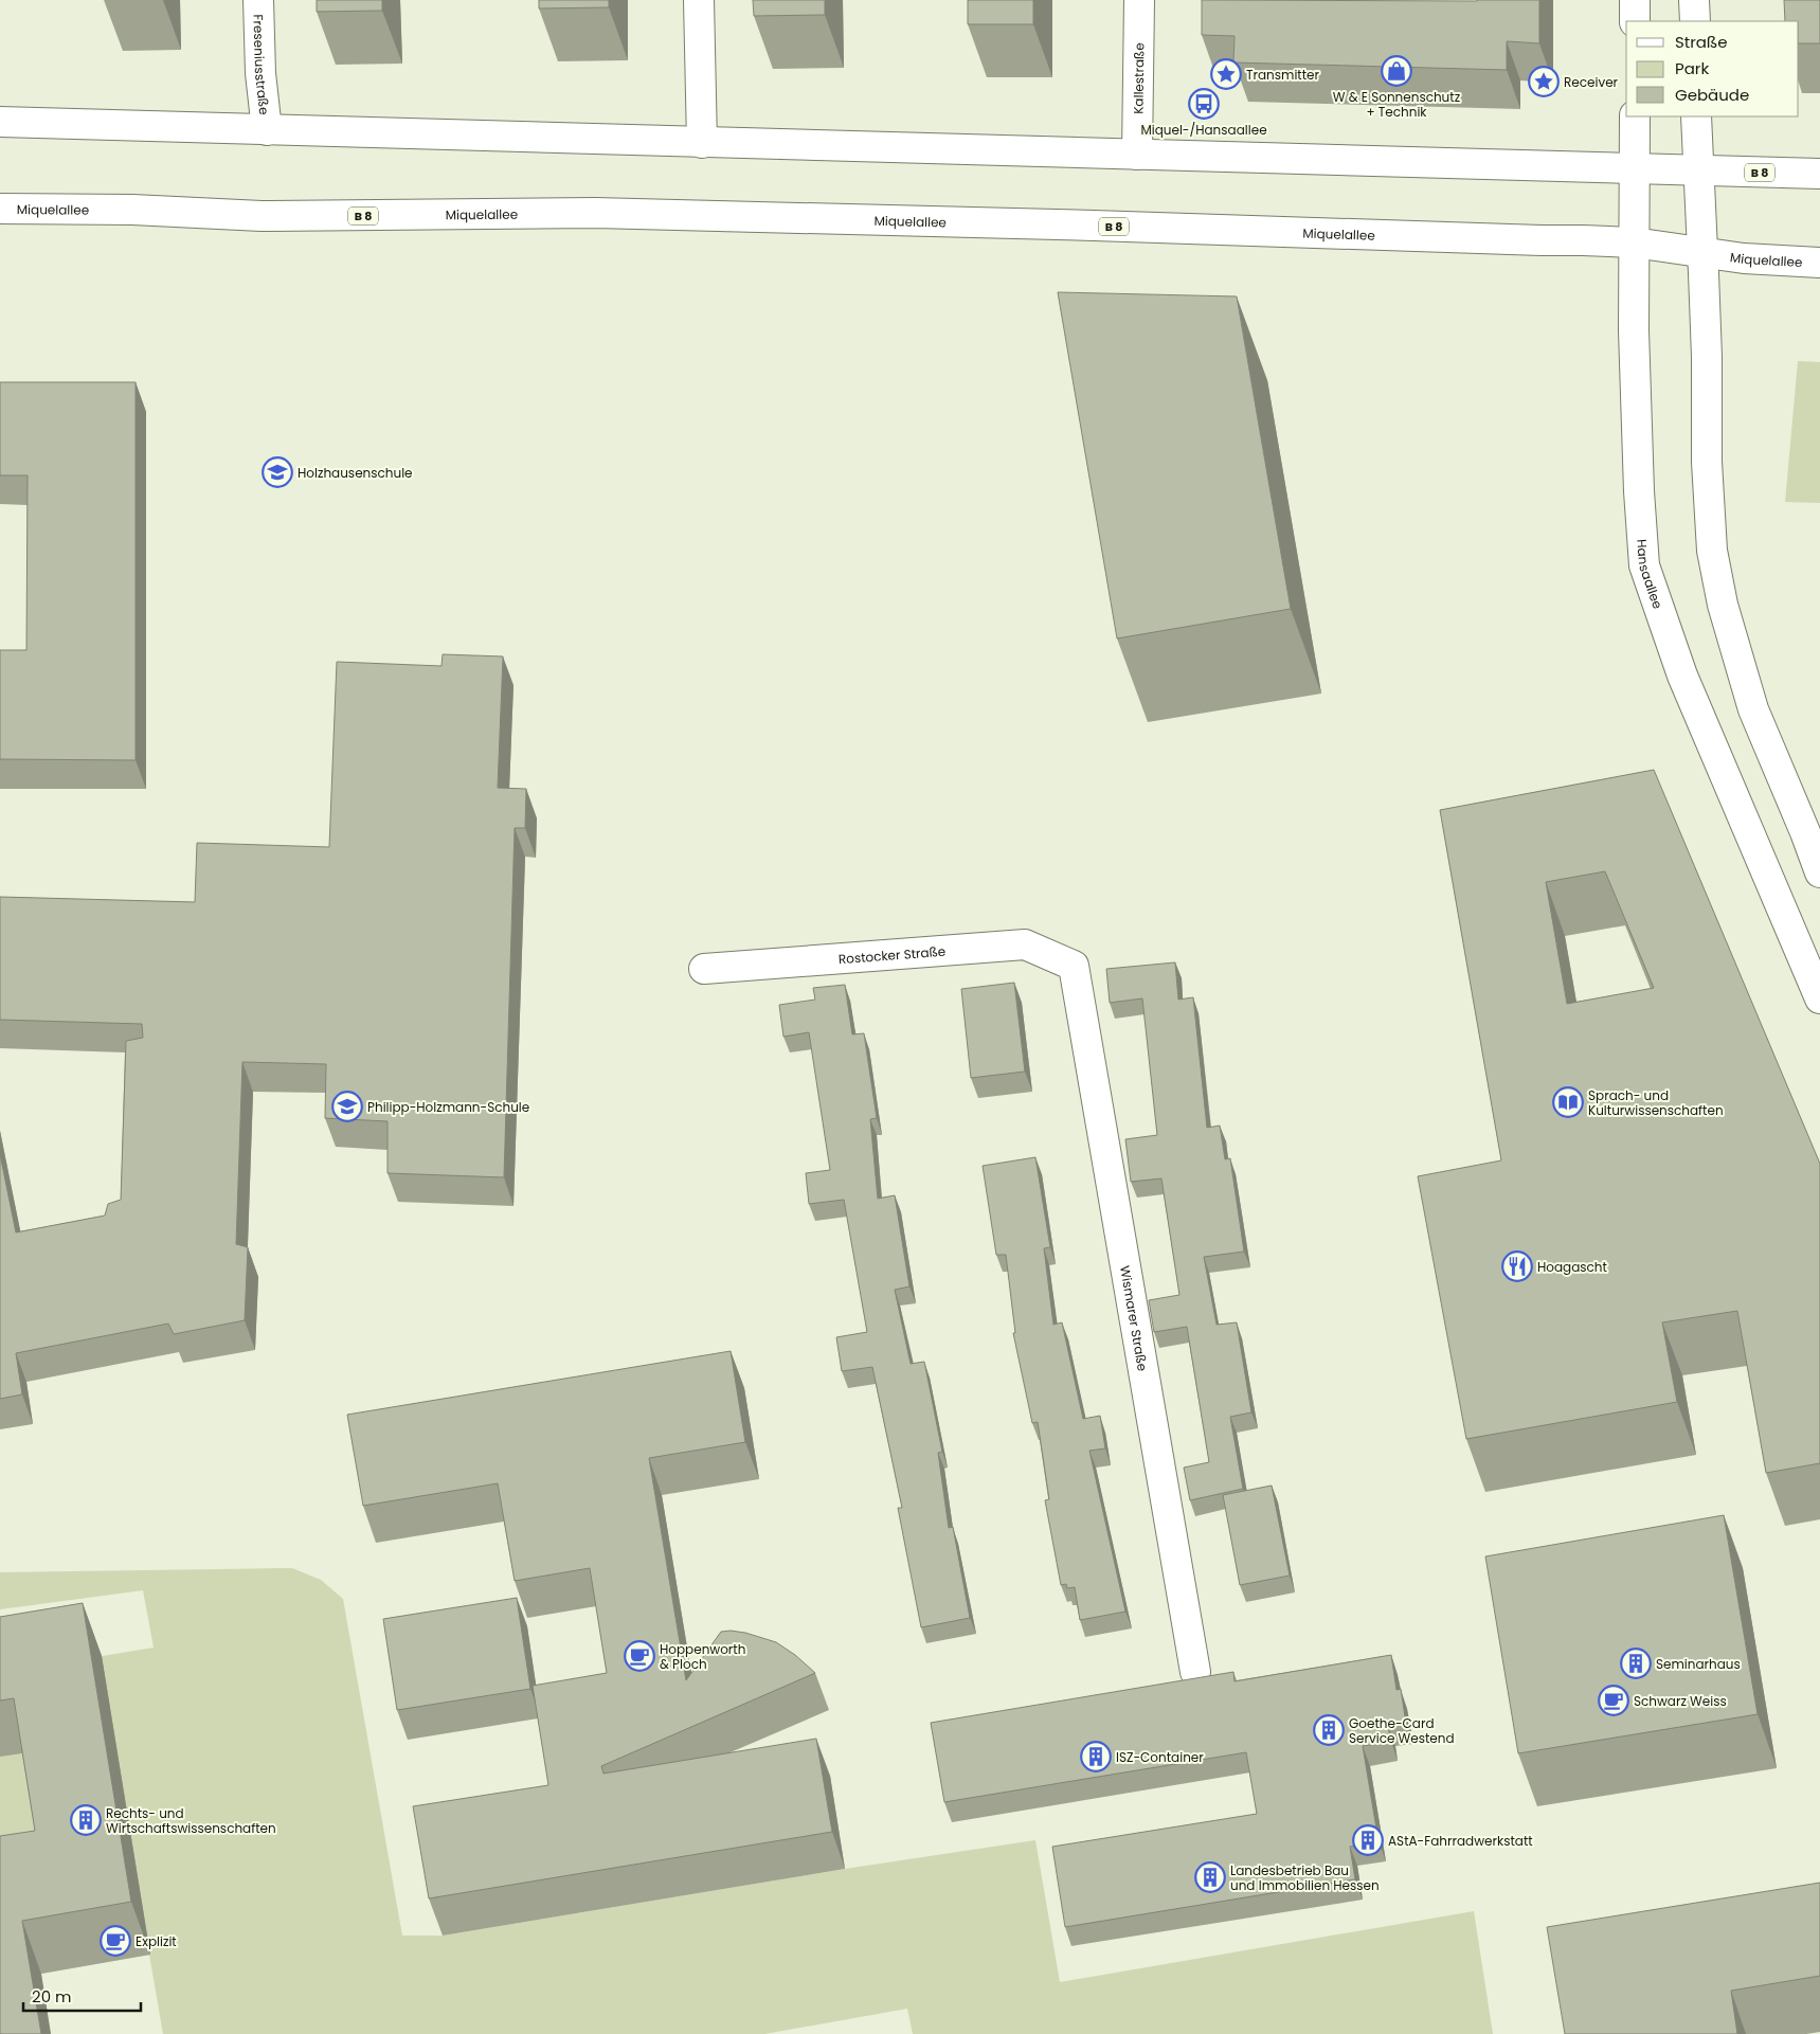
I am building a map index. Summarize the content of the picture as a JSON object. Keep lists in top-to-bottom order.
{
  "streets": {
    "main road": [
      "Freseniusstraße",
      "Kallestraße",
      "B 8",
      "Miquelallee",
      "Hansaallee",
      "Rostocker Straße",
      "Wismarer Straße"
    ]
  },
  "crossings": [
    ["Freseniusstraße", "B 8"],
    ["Kallestraße", "B 8"],
    ["B 8", "Hansaallee"],
    ["Miquelallee", "Hansaallee"],
    ["Rostocker Straße", "Wismarer Straße"]
  ],
  "places": {
    "shop": ["W & E Sonnenschutz + Technik"],
    "place": ["Transmitter", "Receiver"],
    "bus stop": ["Miquel-/Hansaallee"],
    "school or university": ["Holzhausenschule", "Philipp-Holzmann-Schule"],
    "library": ["Sprach- und Kulturwissenschaften"],
    "restaurant": ["Hoagascht"],
    "cafe": ["Hoppenworth & Ploch", "Schwarz Weiss", "Explizit"],
    "building": [
      "Seminarhaus",
      "Goethe-Card Service Westend",
      "ISZ-Container",
      "Rechts- und Wirtschaftswissenschaften",
      "AStA-Fahrradwerkstatt",
      "Landesbetrieb Bau und Immobilien Hessen"
    ]
  },
  "legend": ["Straße", "Park", "Gebäude"],
  "scale_bar": "20 m"
}
